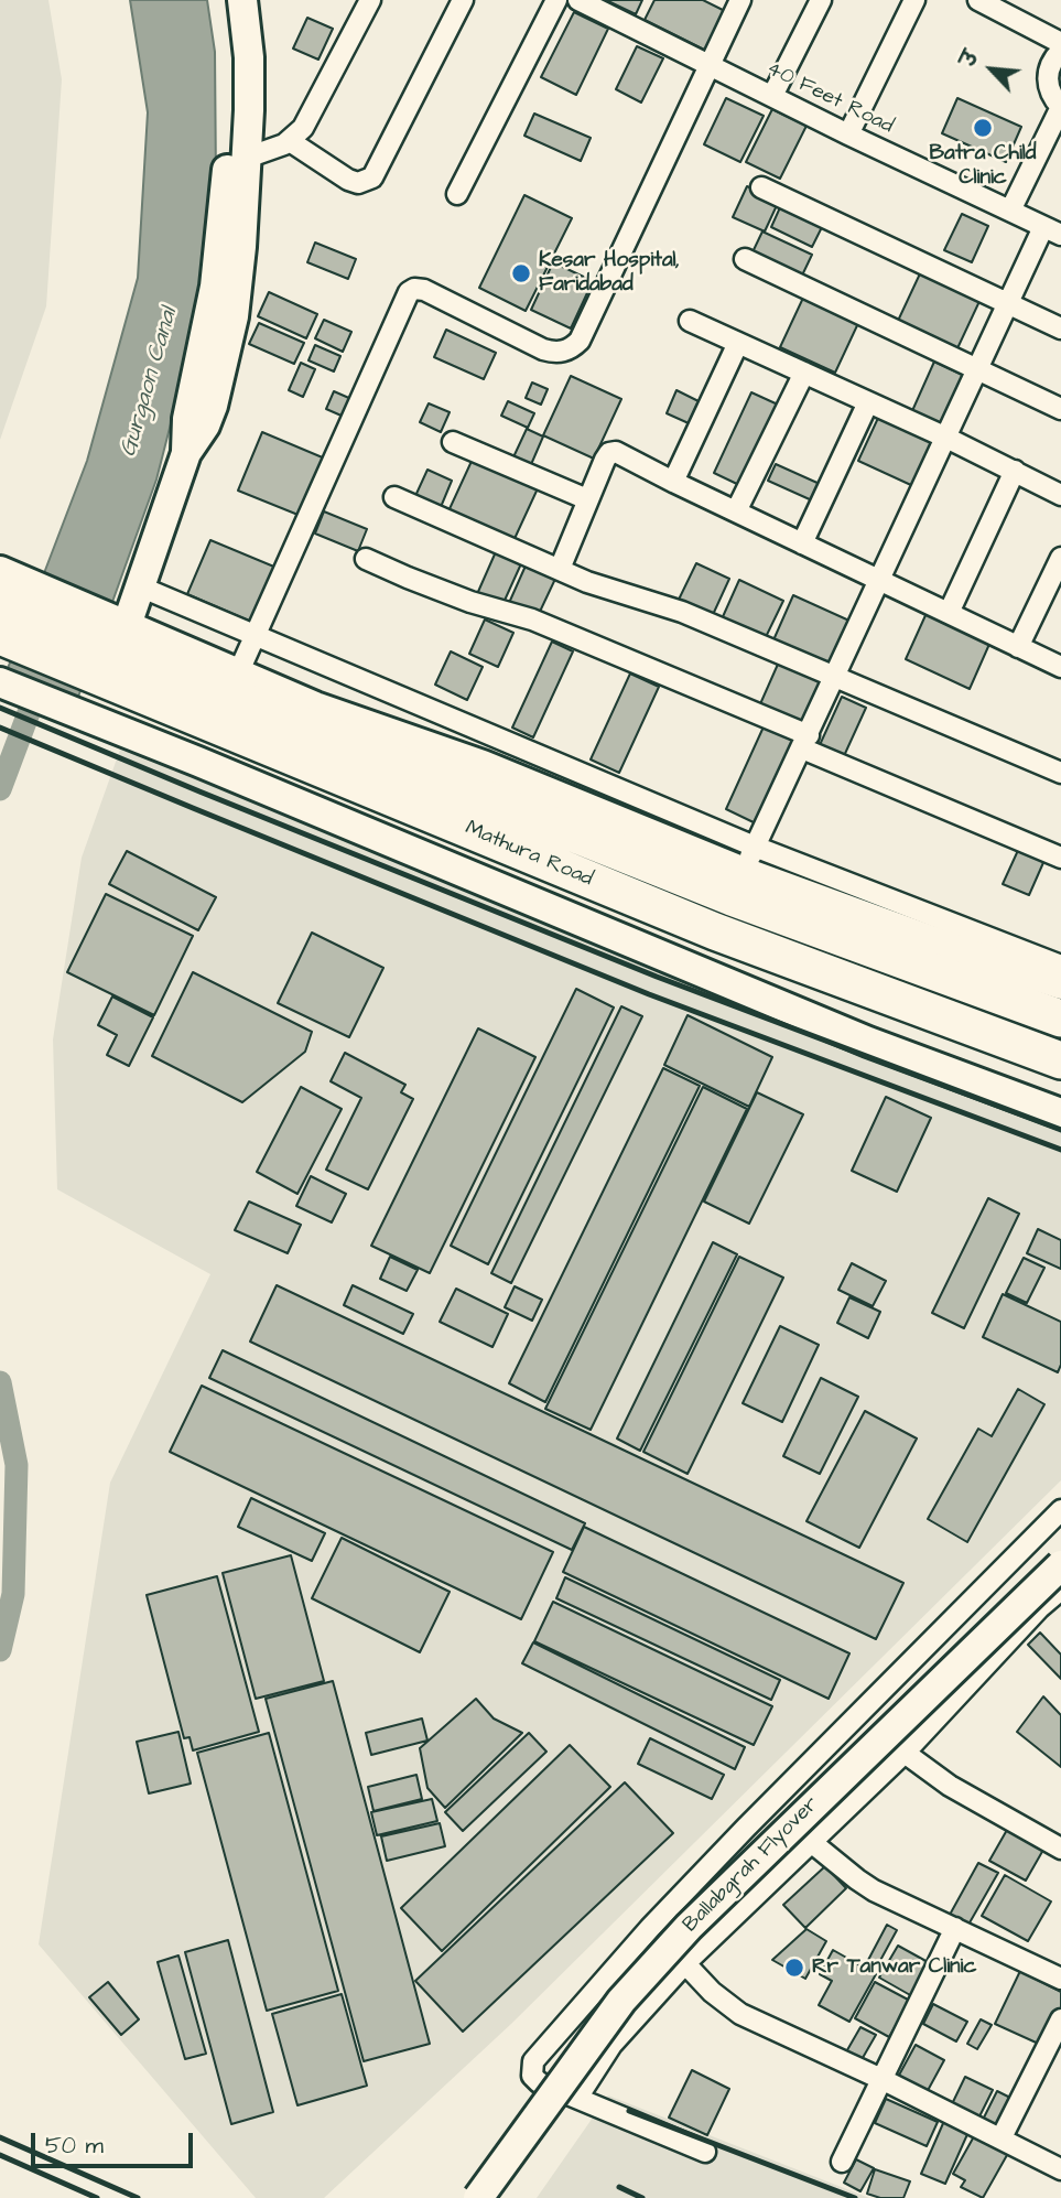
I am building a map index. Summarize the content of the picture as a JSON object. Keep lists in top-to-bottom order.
{
  "streets": {
    "highway": ["Mathura Road"],
    "main road": ["Ballabgrah Flyover"],
    "street": ["40 Feet Road"]
  },
  "water": ["Gurgaon Canal"],
  "places": ["Batra Child Clinic", "Kesar Hospital, Faridabad", "Rr Tanwar Clinic"],
  "scale_bar": "50 m",
  "north": "top left"
}
